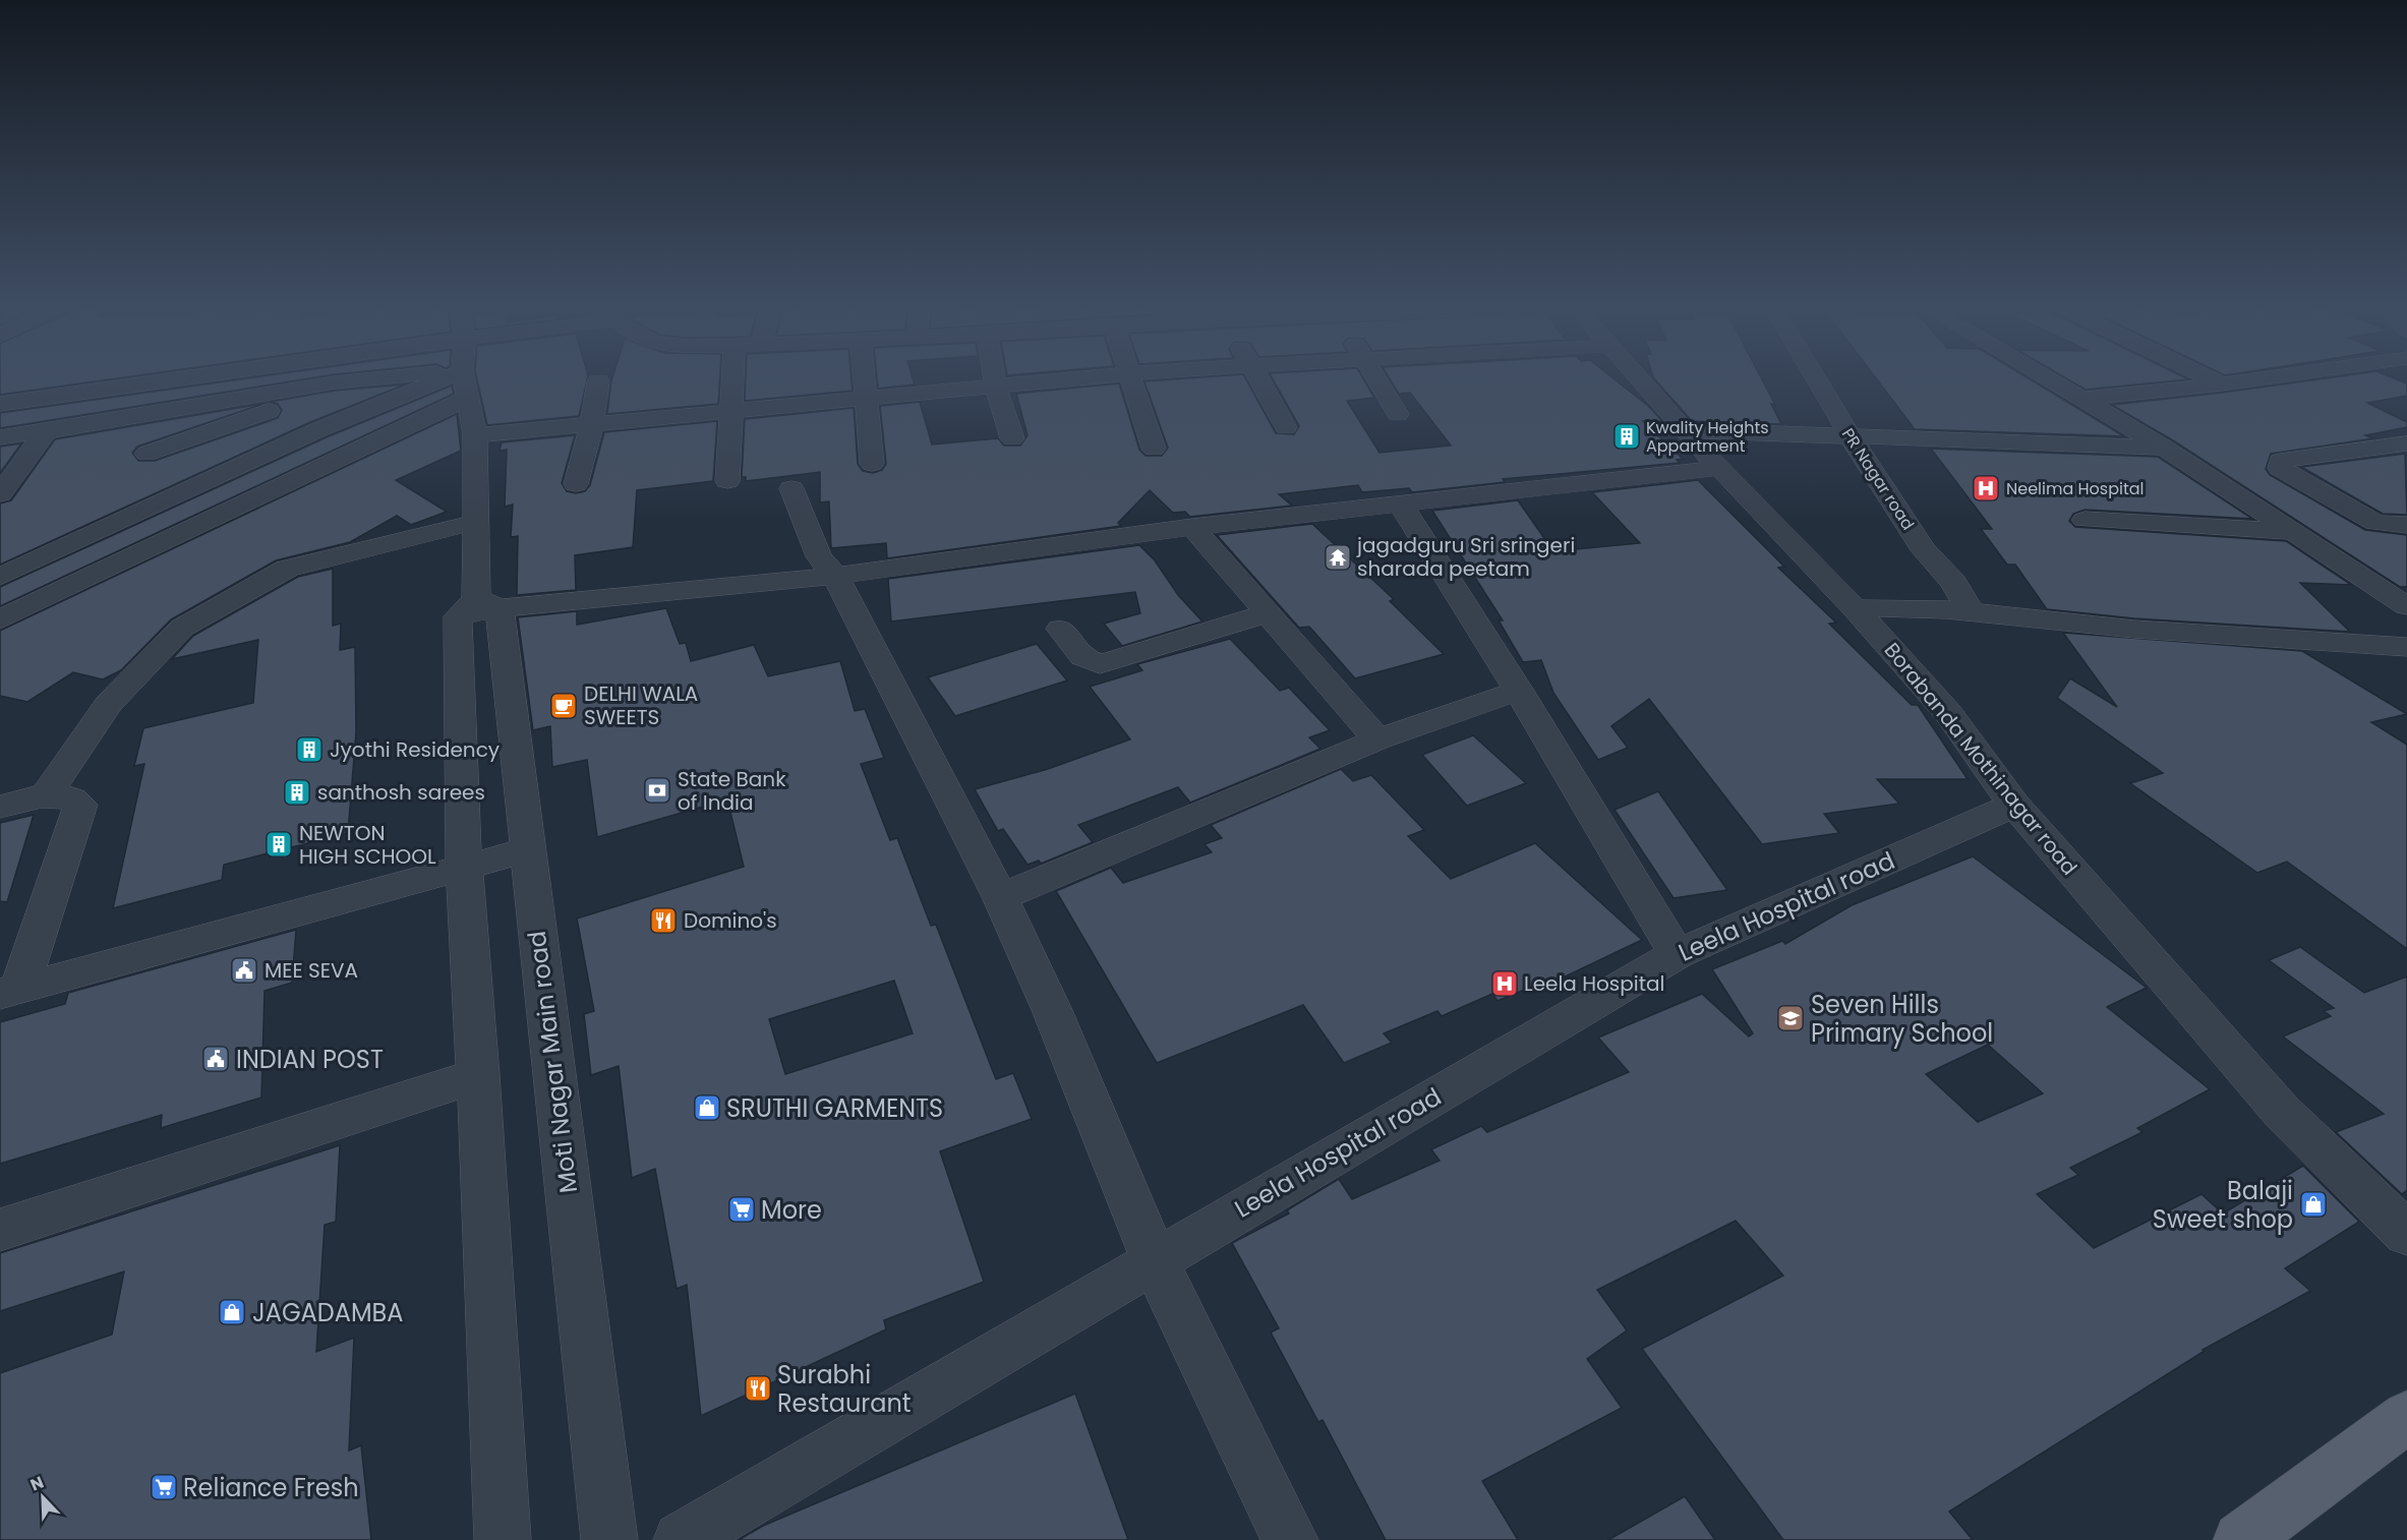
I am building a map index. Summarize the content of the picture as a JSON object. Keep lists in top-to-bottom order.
{
  "streets": {
    "street": [
      "PR Nagar road",
      "Borabanda Mothinagar road",
      "Leela Hospital road",
      "Moti Nagar Main road"
    ]
  },
  "crossings": [
    ["Borabanda Mothinagar road", "Leela Hospital road"]
  ],
  "places": {
    "building": [
      "Kwality Heights Appartment",
      "Jyothi Residency",
      "santhosh sarees",
      "NEWTON HIGH SCHOOL"
    ],
    "hospital": ["Neelima Hospital", "Leela Hospital"],
    "temple": ["jagadguru Sri sringeri sharada peetam"],
    "cafe": ["DELHI WALA SWEETS"],
    "bank": ["State Bank of India"],
    "restaurant": ["Domino's", "Surabhi Restaurant"],
    "public building": ["MEE SEVA", "INDIAN POST"],
    "school or university": ["Seven Hills Primary School"],
    "shop": ["SRUTHI GARMENTS", "Balaji Sweet shop", "JAGADAMBA"],
    "supermarket": ["More", "Reliance Fresh"]
  },
  "north": "top left"
}
